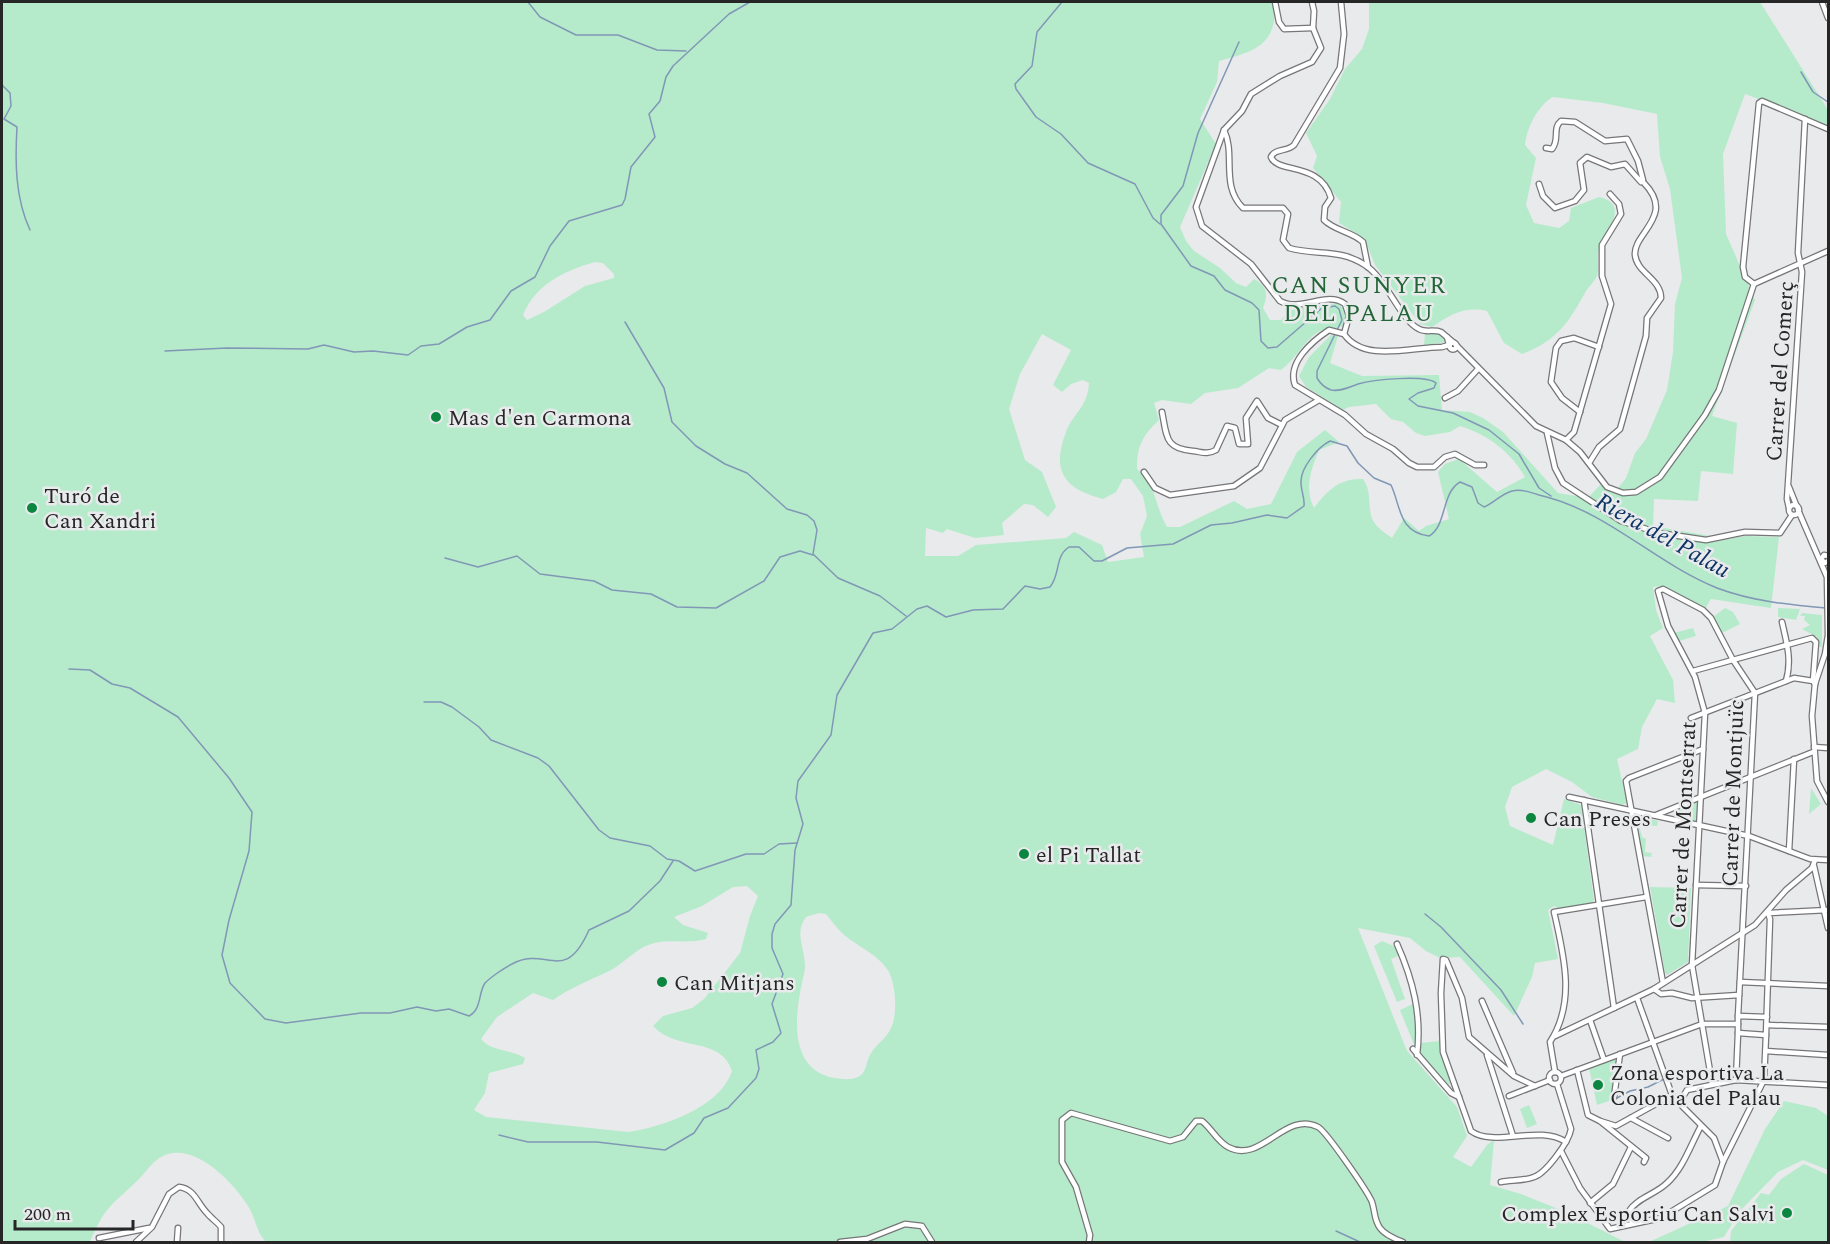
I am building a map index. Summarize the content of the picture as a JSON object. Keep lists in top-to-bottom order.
{
  "streets": {
    "street": ["Carrer del Comerç", "Carrer de Montjuïc", "Carrer de Montserrat"]
  },
  "crossings": [
    ["Carrer de Montjuïc", "Carrer de Montserrat"]
  ],
  "districts": ["CAN SUNYER DEL PALAU"],
  "water": ["Riera del Palau"],
  "places": [
    "Mas d'en Carmona",
    "Turó de Can Xandri",
    "Can Preses",
    "el Pi Tallat",
    "Can Mitjans",
    "Zona esportiva La Colonia del Palau",
    "Complex Esportiu Can Salvi"
  ],
  "scale_bar": "200 m"
}
